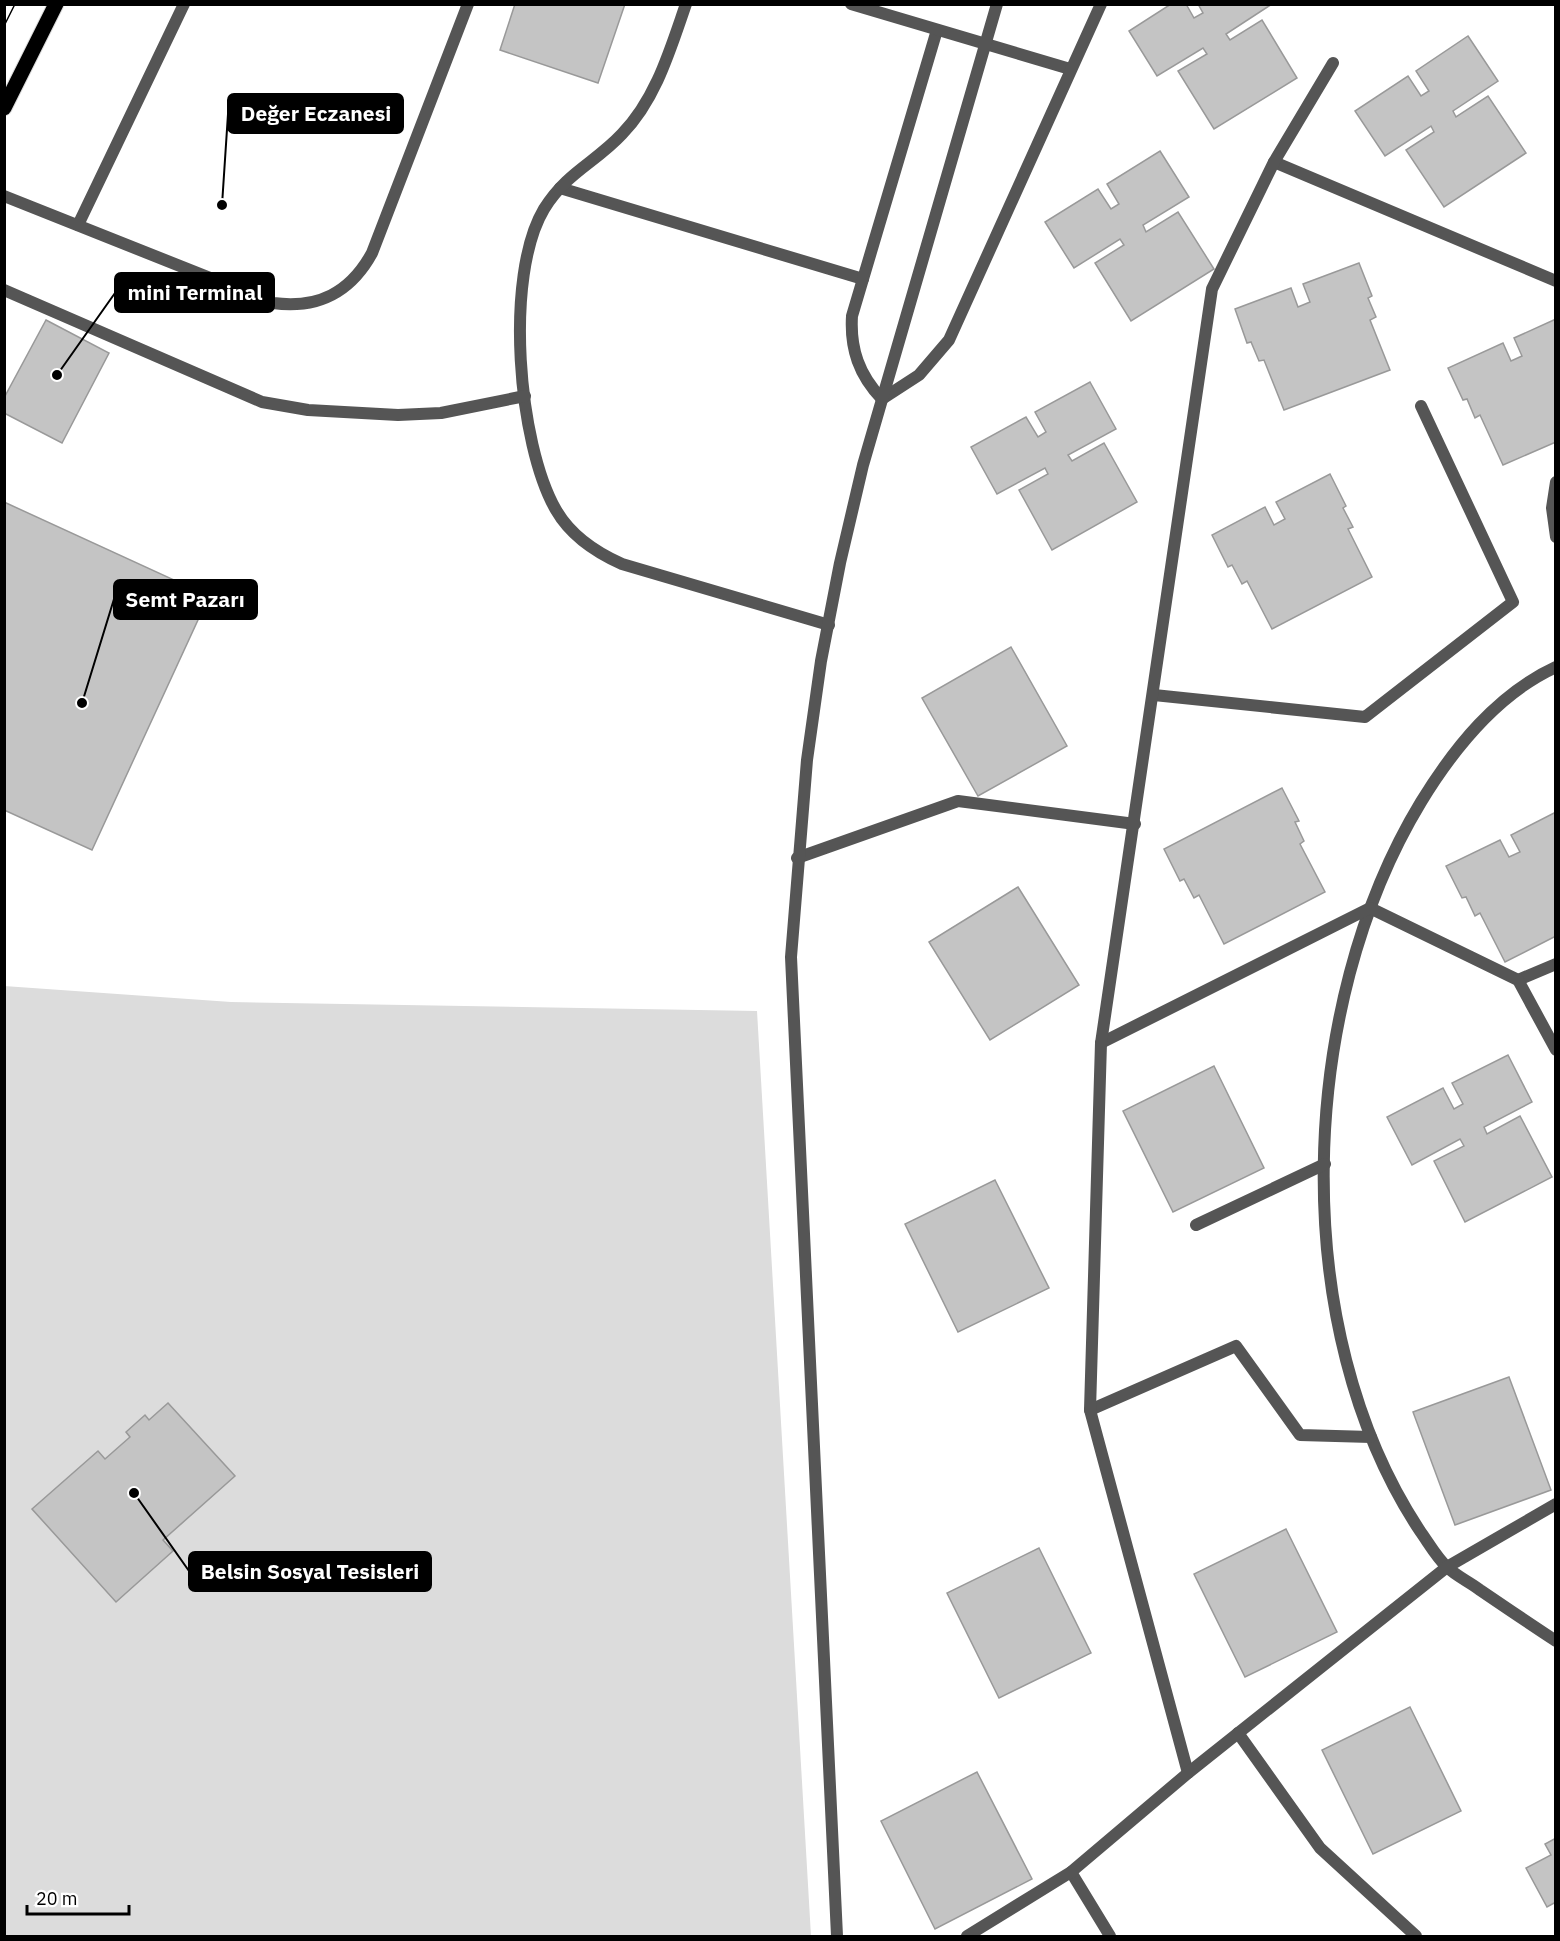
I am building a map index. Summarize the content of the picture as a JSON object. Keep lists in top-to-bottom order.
{
  "places": [
    "Değer Eczanesi",
    "mini Terminal",
    "Semt Pazarı",
    "Belsin Sosyal Tesisleri"
  ],
  "scale_bar": "20 m"
}
